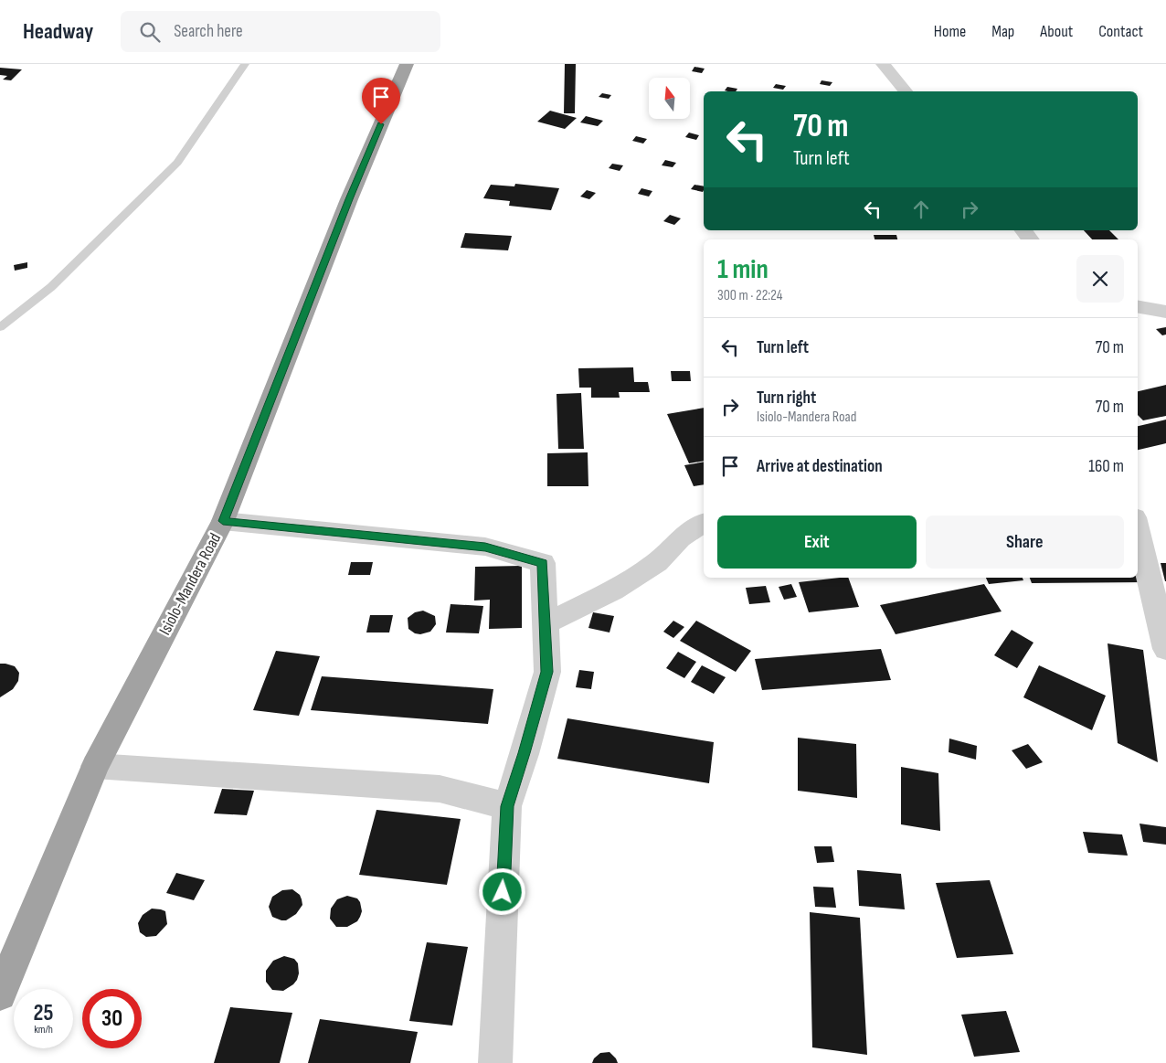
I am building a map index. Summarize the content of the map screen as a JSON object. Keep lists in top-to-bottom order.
{
  "streets": {
    "highway": ["Isiolo-Mandera Road"]
  },
  "north": "top",
  "page": {
    "header": "Headway",
    "search": "Search here",
    "nav": [
      "Home",
      "Map",
      "About",
      "Contact"
    ],
    "turn": ["70 m", "Turn left"],
    "heading": ["1 min", "300 m · 22:24"],
    "list": [
      {
        "name": "Turn left",
        "value": "70 m"
      },
      {
        "name": "Turn right",
        "note": "Isiolo-Mandera Road",
        "value": "70 m"
      },
      {
        "name": "Arrive at destination",
        "value": "160 m"
      }
    ],
    "buttons": ["Exit", "Share"],
    "speed": "25 km/h",
    "limit": "30"
  }
}
